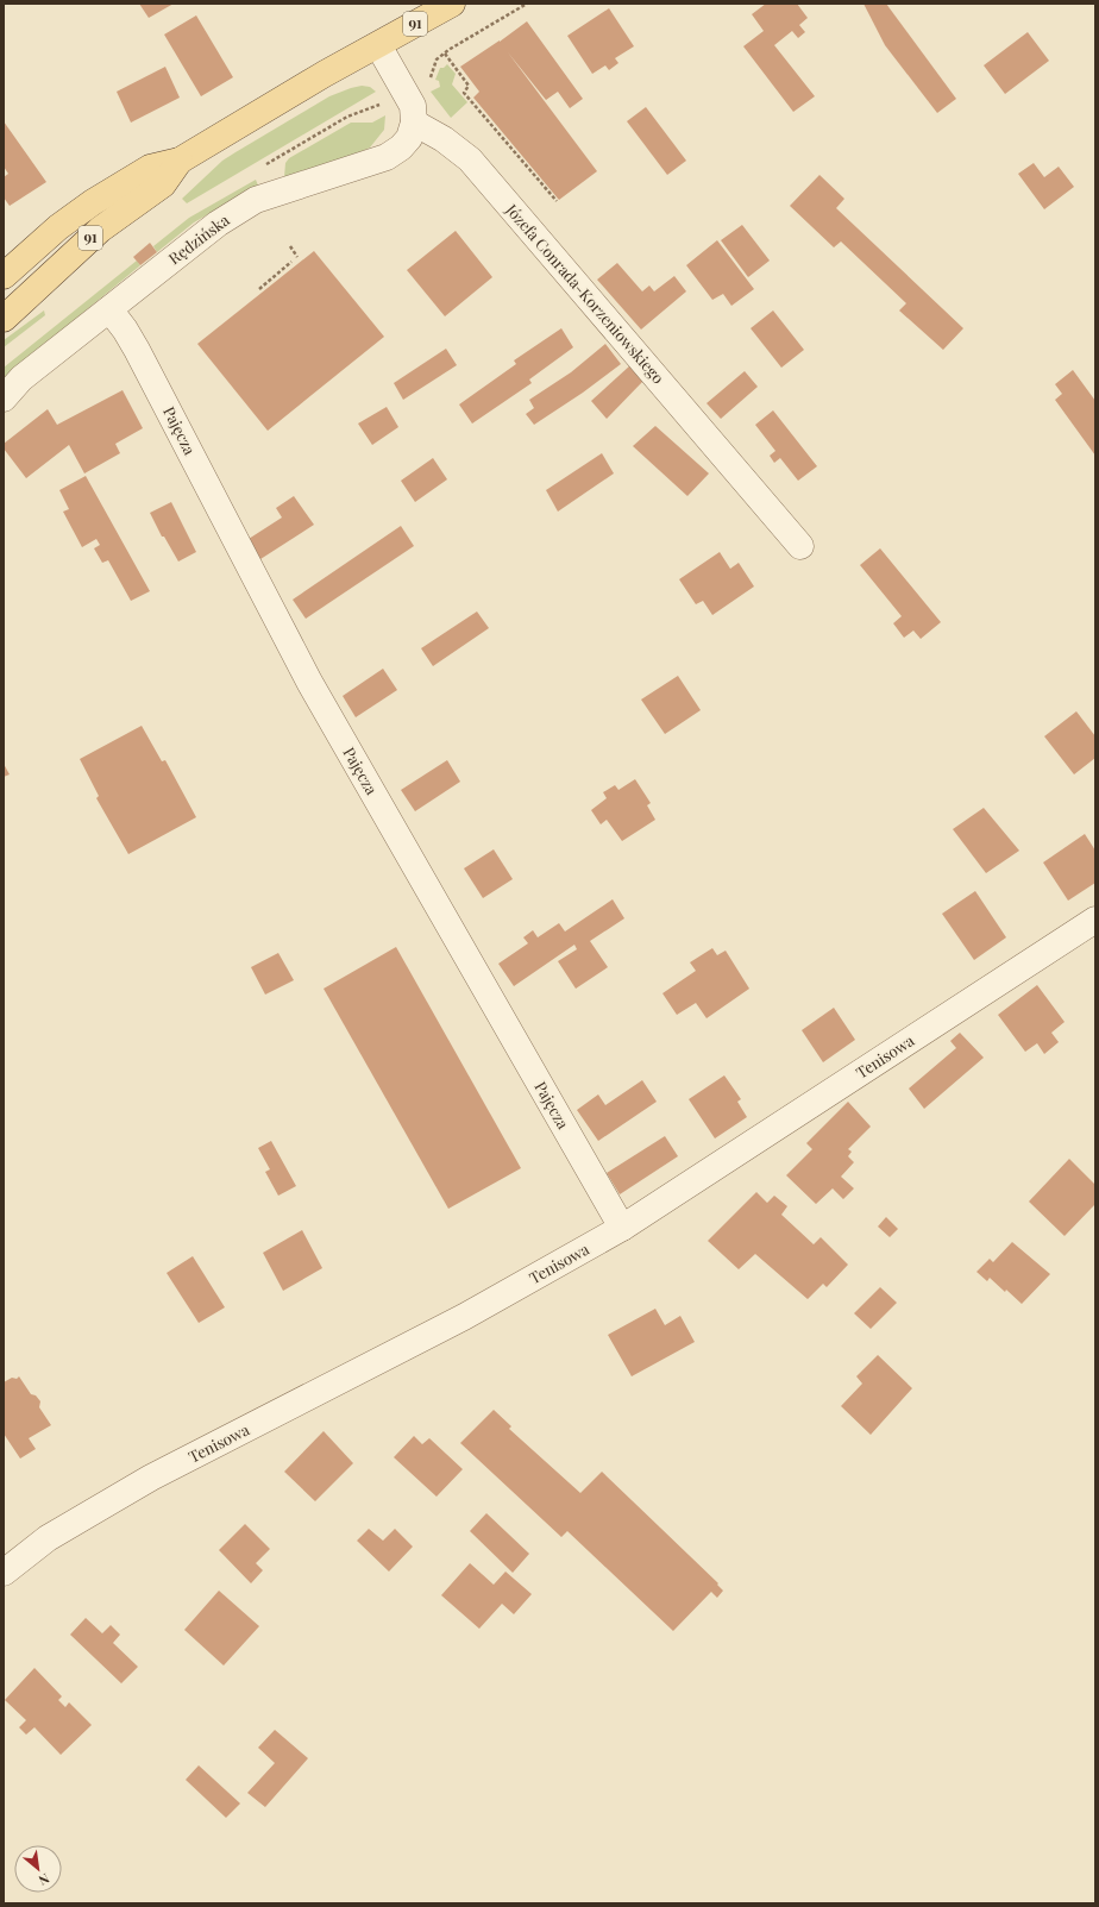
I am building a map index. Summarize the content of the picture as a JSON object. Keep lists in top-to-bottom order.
{
  "streets": {
    "main road": ["91"],
    "street": [
      "Rędzińska",
      "Józefa Conrada-Korzeniowskiego",
      "Pajęcza",
      "Tenisowa"
    ]
  },
  "crossings": [
    ["Rędzińska", "Józefa Conrada-Korzeniowskiego"],
    ["Rędzińska", "Pajęcza"],
    ["Pajęcza", "Tenisowa"]
  ],
  "north": "bottom right"
}
